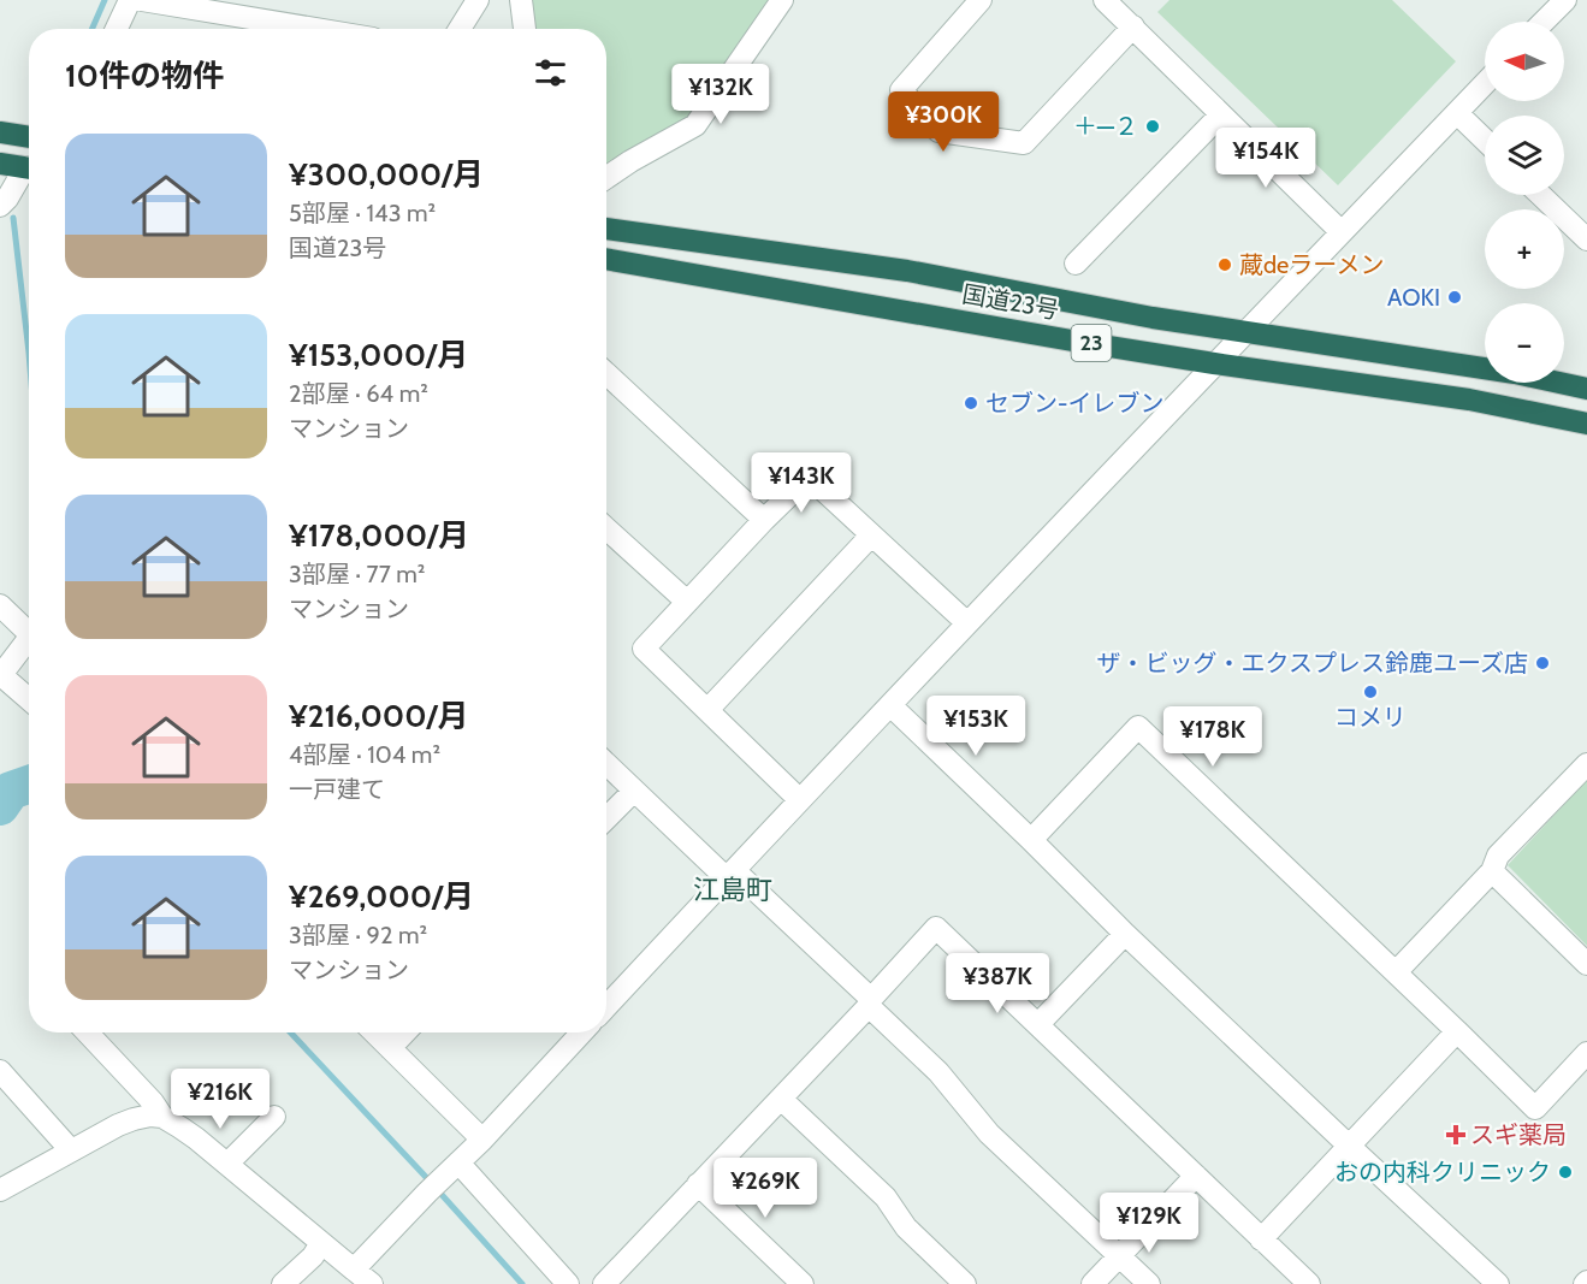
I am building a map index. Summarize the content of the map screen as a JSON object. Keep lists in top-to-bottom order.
{
  "streets": {
    "highway": ["国道23号", "23"]
  },
  "districts": ["江島町"],
  "places": {
    "other": [
      "＋―２",
      "蔵deラーメン",
      "AOKI",
      "セブン-イレブン",
      "ザ・ビッグ・エクスプレス鈴鹿ユーズ店",
      "コメリ",
      "おの内科クリニック"
    ],
    "health": ["スギ薬局"]
  },
  "north": "left",
  "page": {
    "map_buttons": ["+", "−"],
    "heading": "10件の物件",
    "price": [
      "¥132K",
      "¥300K",
      "¥154K",
      "¥143K",
      "¥153K",
      "¥178K",
      "¥387K",
      "¥216K",
      "¥269K",
      "¥129K"
    ],
    "list": [
      {
        "name": "¥300,000/月",
        "note": "5部屋 · 143 m² · 国道23号"
      },
      {
        "name": "¥153,000/月",
        "note": "2部屋 · 64 m² · マンション"
      },
      {
        "name": "¥178,000/月",
        "note": "3部屋 · 77 m² · マンション"
      },
      {
        "name": "¥216,000/月",
        "note": "4部屋 · 104 m² · 一戸建て"
      },
      {
        "name": "¥269,000/月",
        "note": "3部屋 · 92 m² · マンション"
      }
    ]
  }
}
